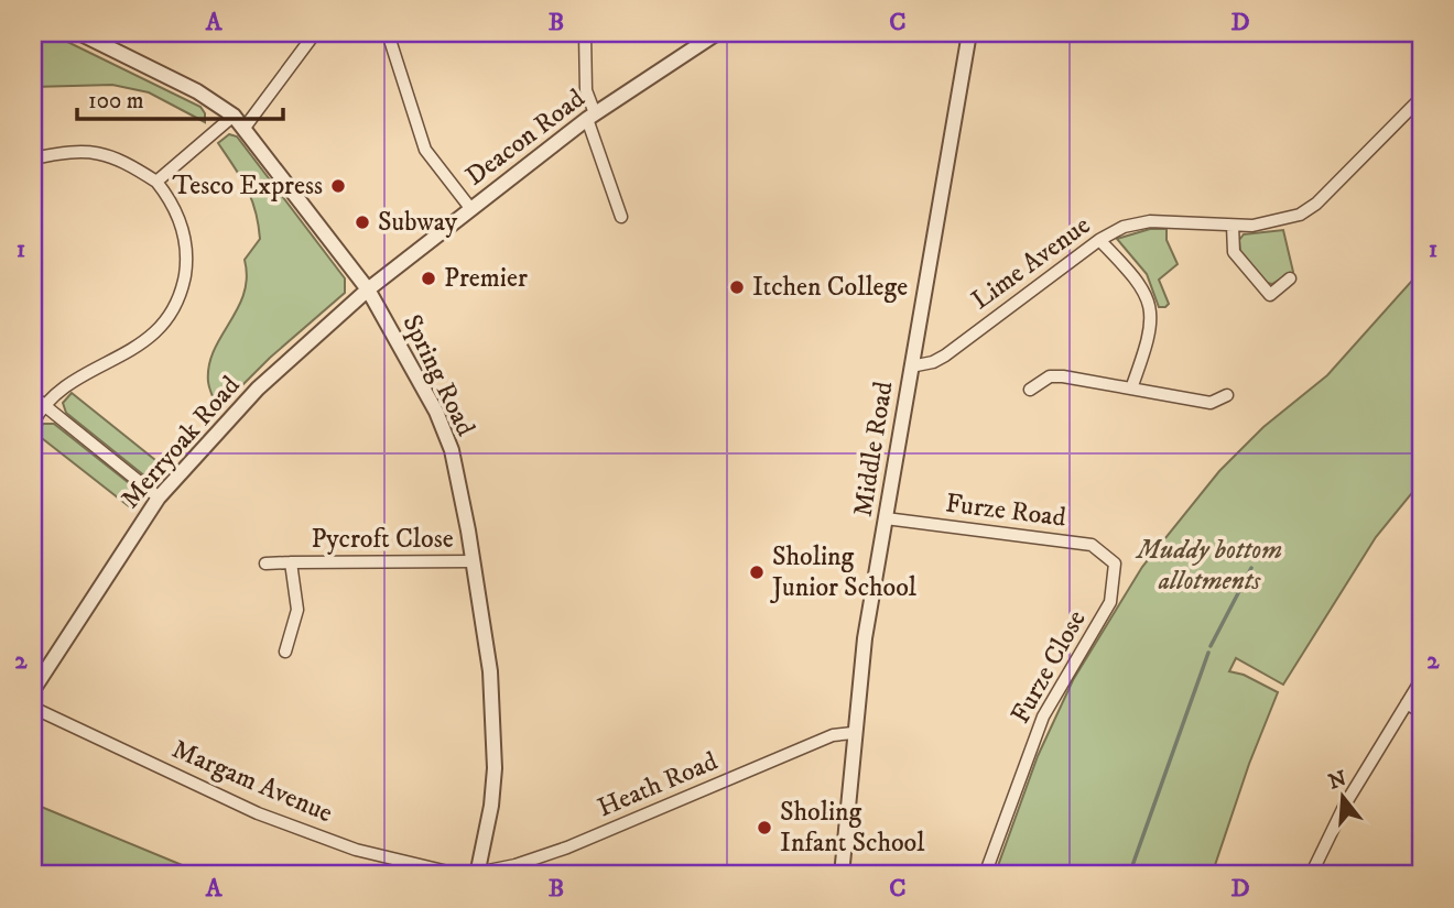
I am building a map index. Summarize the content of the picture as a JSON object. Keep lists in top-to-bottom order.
{
  "streets": {
    "street": [
      "Deacon Road",
      "Lime Avenue",
      "Spring Road",
      "Merryoak Road",
      "Middle Road",
      "Furze Road",
      "Pycroft Close",
      "Furze Close",
      "Margam Avenue",
      "Heath Road"
    ]
  },
  "crossings": [
    ["Deacon Road", "Spring Road"],
    ["Deacon Road", "Merryoak Road"],
    ["Lime Avenue", "Middle Road"],
    ["Spring Road", "Merryoak Road"],
    ["Spring Road", "Pycroft Close"],
    ["Spring Road", "Heath Road"],
    ["Middle Road", "Furze Road"],
    ["Middle Road", "Heath Road"],
    ["Furze Road", "Furze Close"]
  ],
  "parks": ["Muddy bottom allotments"],
  "places": [
    "Tesco Express",
    "Subway",
    "Premier",
    "Itchen College",
    "Sholing Junior School",
    "Sholing Infant School"
  ],
  "scale_bar": "100 m",
  "north": "top",
  "grid": {
    "columns": [
      "A",
      "B",
      "C",
      "D"
    ],
    "rows": ["1", "2"]
  }
}
